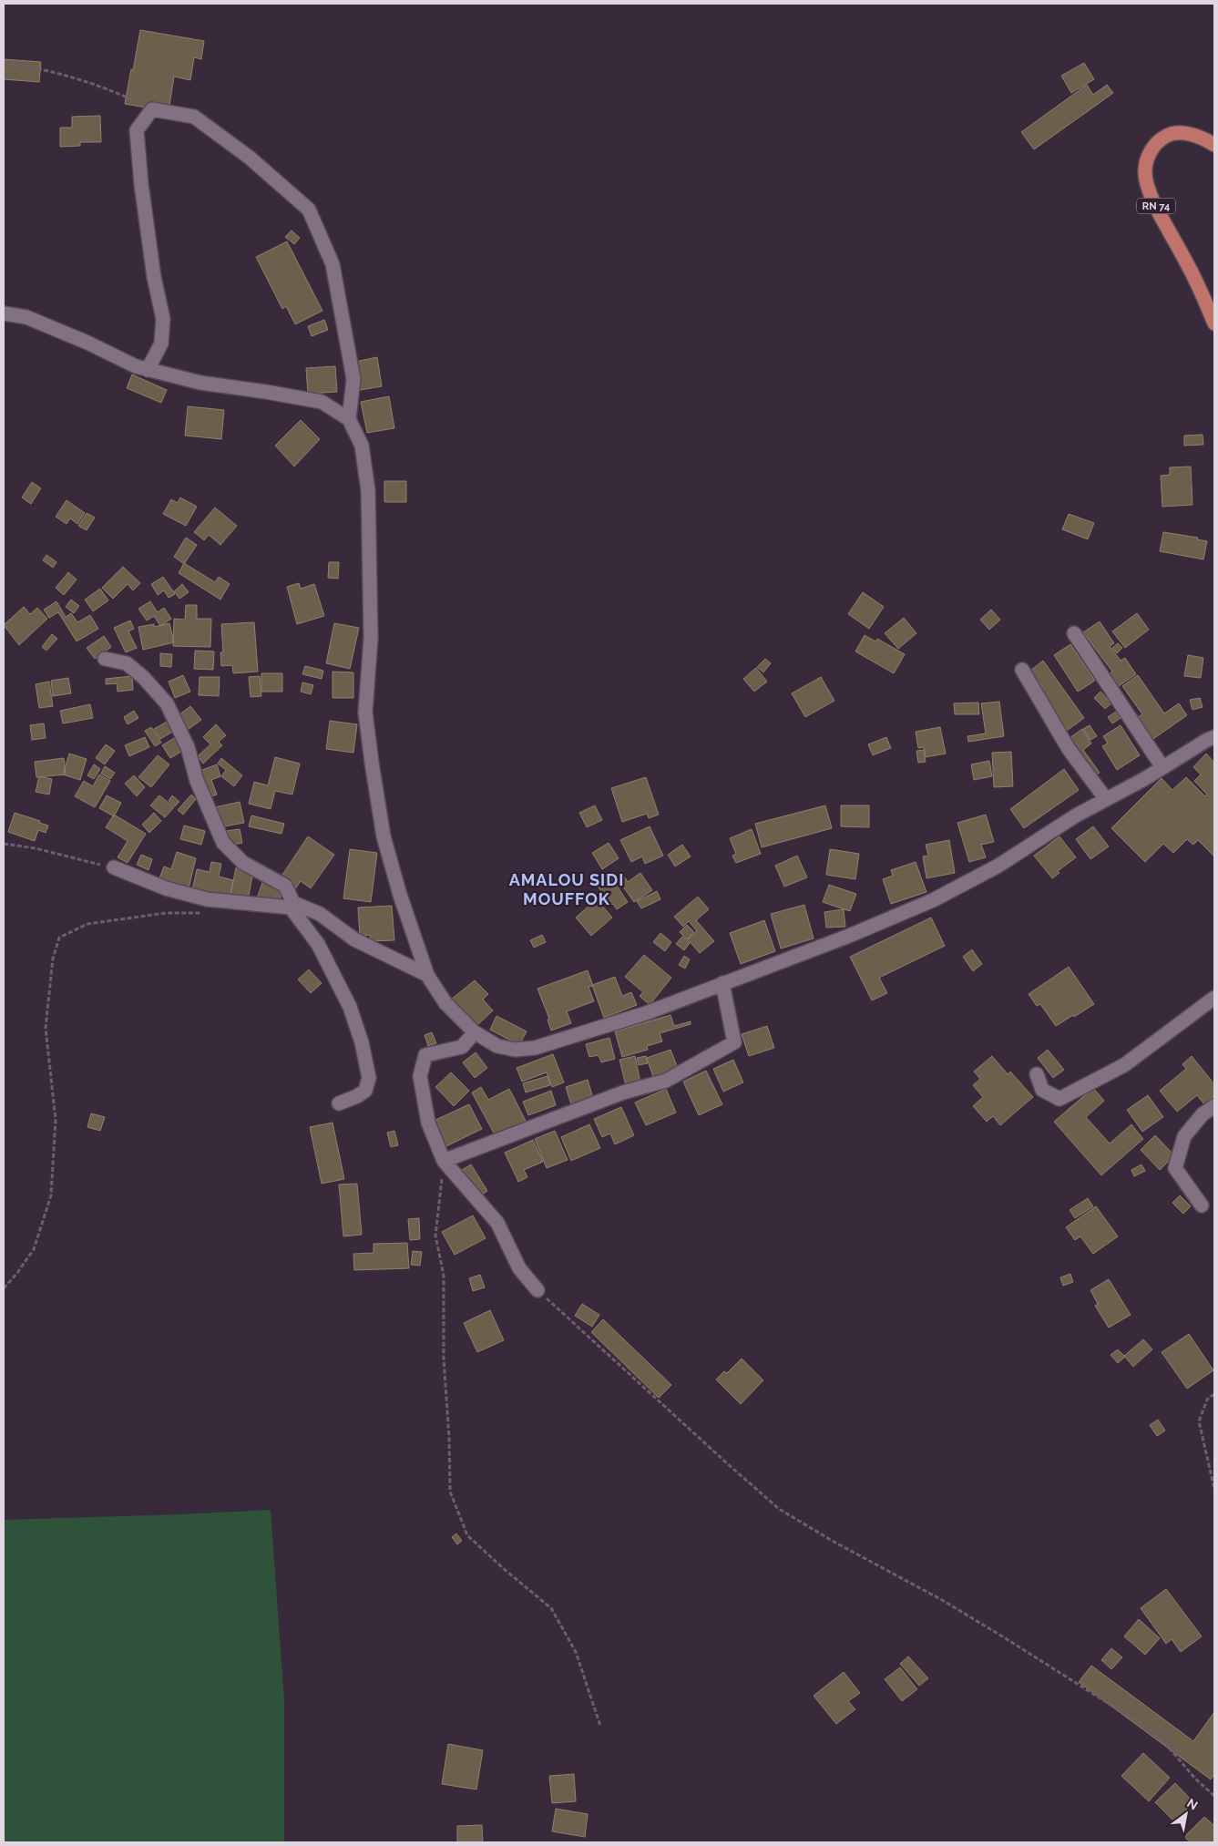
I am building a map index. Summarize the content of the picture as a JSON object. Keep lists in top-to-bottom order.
{
  "streets": {
    "main road": ["RN 74"]
  },
  "districts": ["AMALOU SIDI MOUFFOK"],
  "north": "top right"
}
